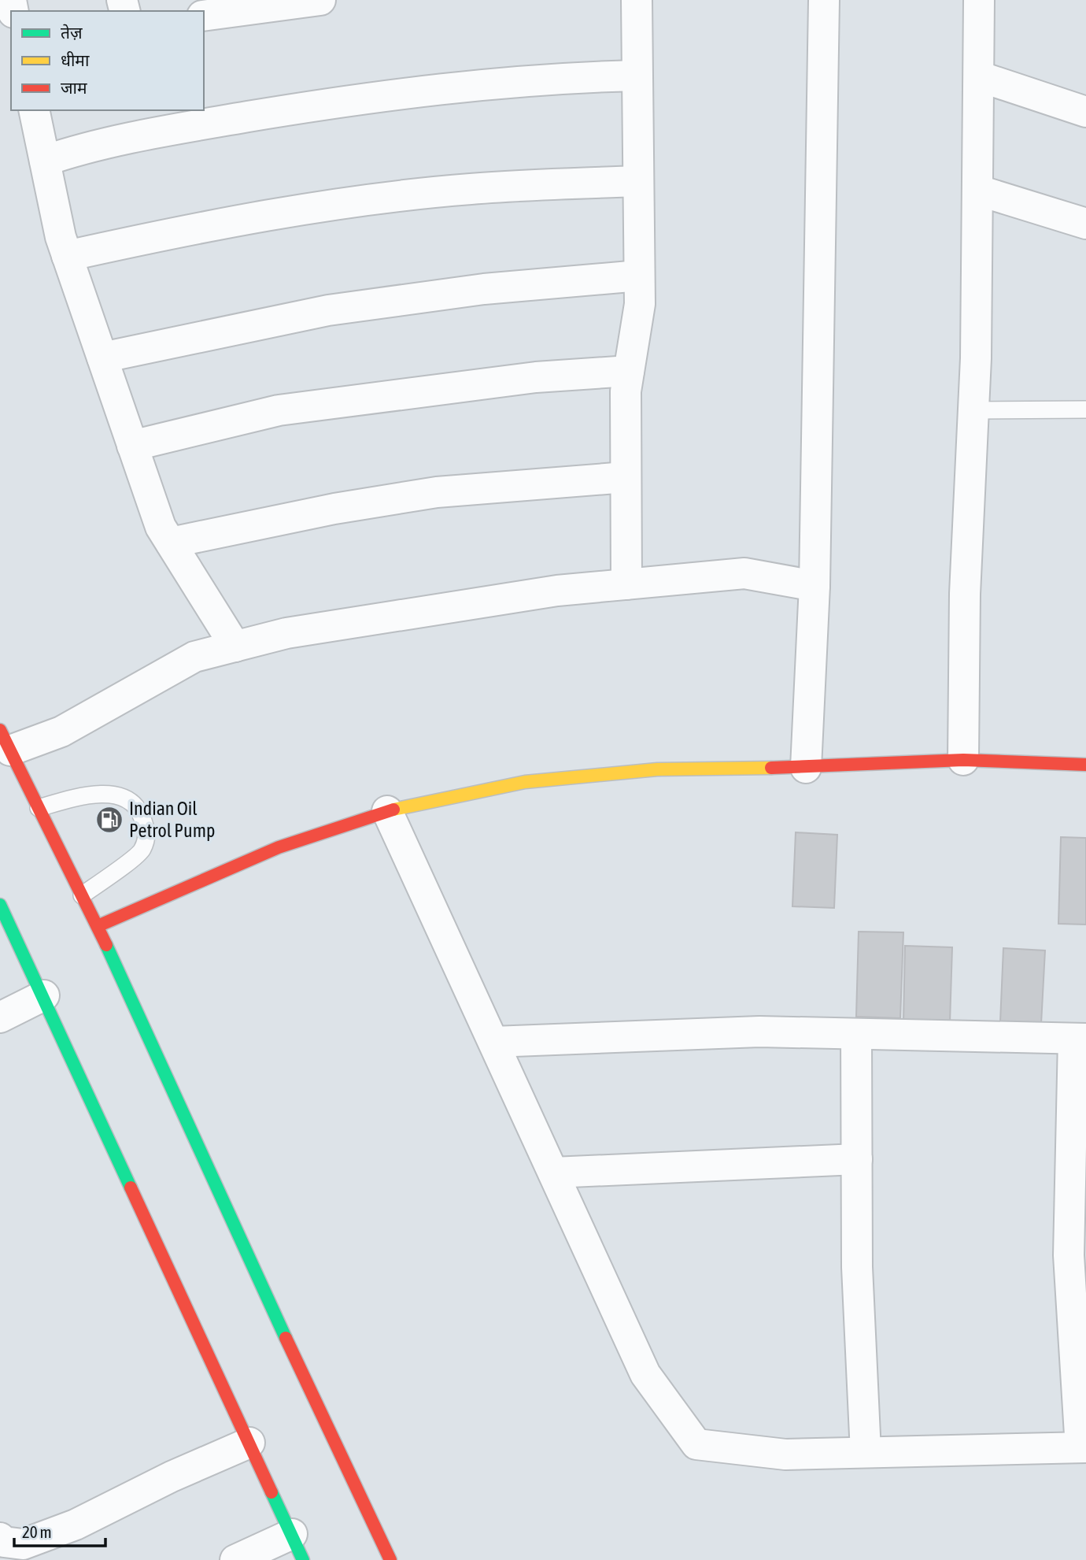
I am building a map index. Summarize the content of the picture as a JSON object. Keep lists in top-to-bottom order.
{
  "places": {
    "fuel station": ["Indian Oil Petrol Pump"]
  },
  "legend": ["तेज़", "धीमा", "जाम"],
  "scale_bar": "20 m"
}
